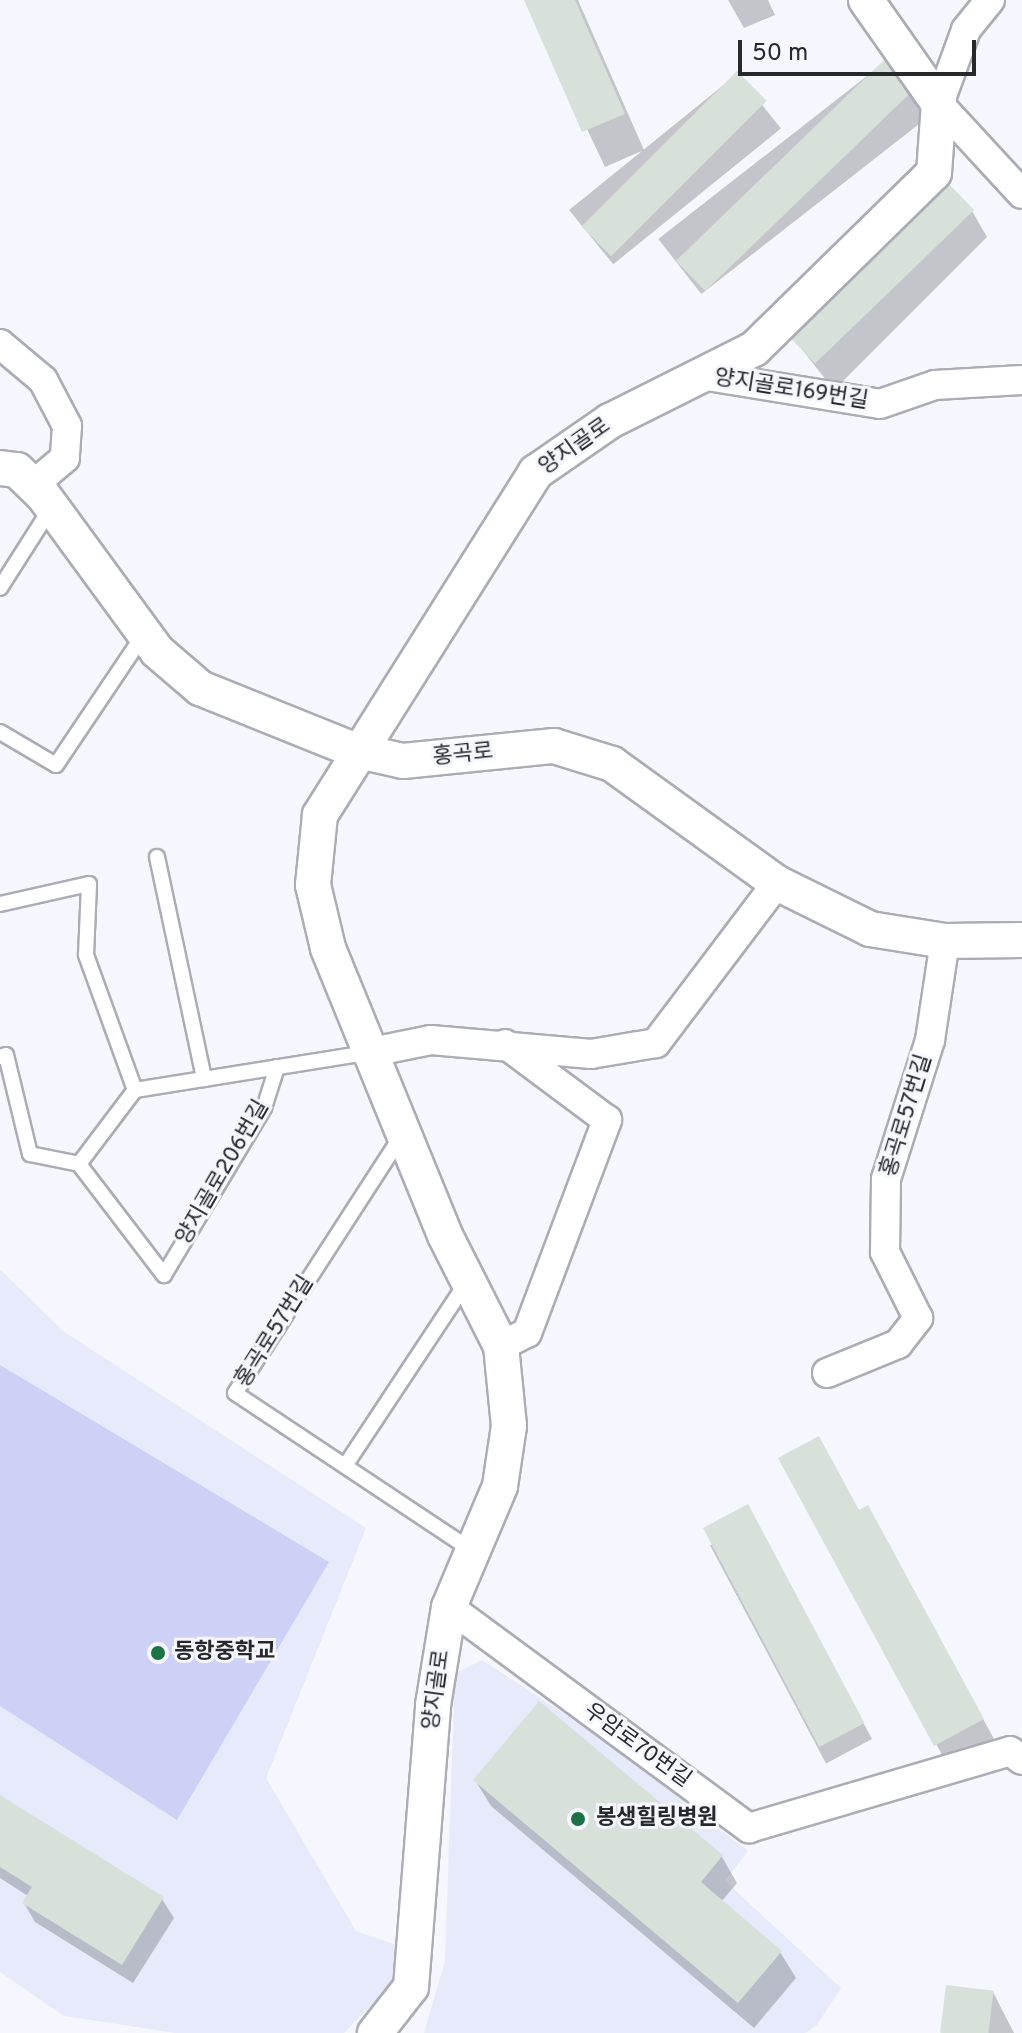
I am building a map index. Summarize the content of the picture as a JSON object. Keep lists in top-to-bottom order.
{
  "streets": {
    "street": [
      "양지골로169번길",
      "양지골로",
      "홍곡로",
      "홍곡로57번길",
      "우암로70번길"
    ],
    "lane": ["양지골로206번길"]
  },
  "crossings": [
    ["양지골로169번길", "양지골로"],
    ["양지골로", "홍곡로"],
    ["양지골로", "홍곡로57번길"],
    ["양지골로", "양지골로206번길"],
    ["양지골로", "우암로70번길"],
    ["홍곡로", "홍곡로57번길"]
  ],
  "places": ["동항중학교", "봉생힐링병원"],
  "scale_bar": "50 m"
}
